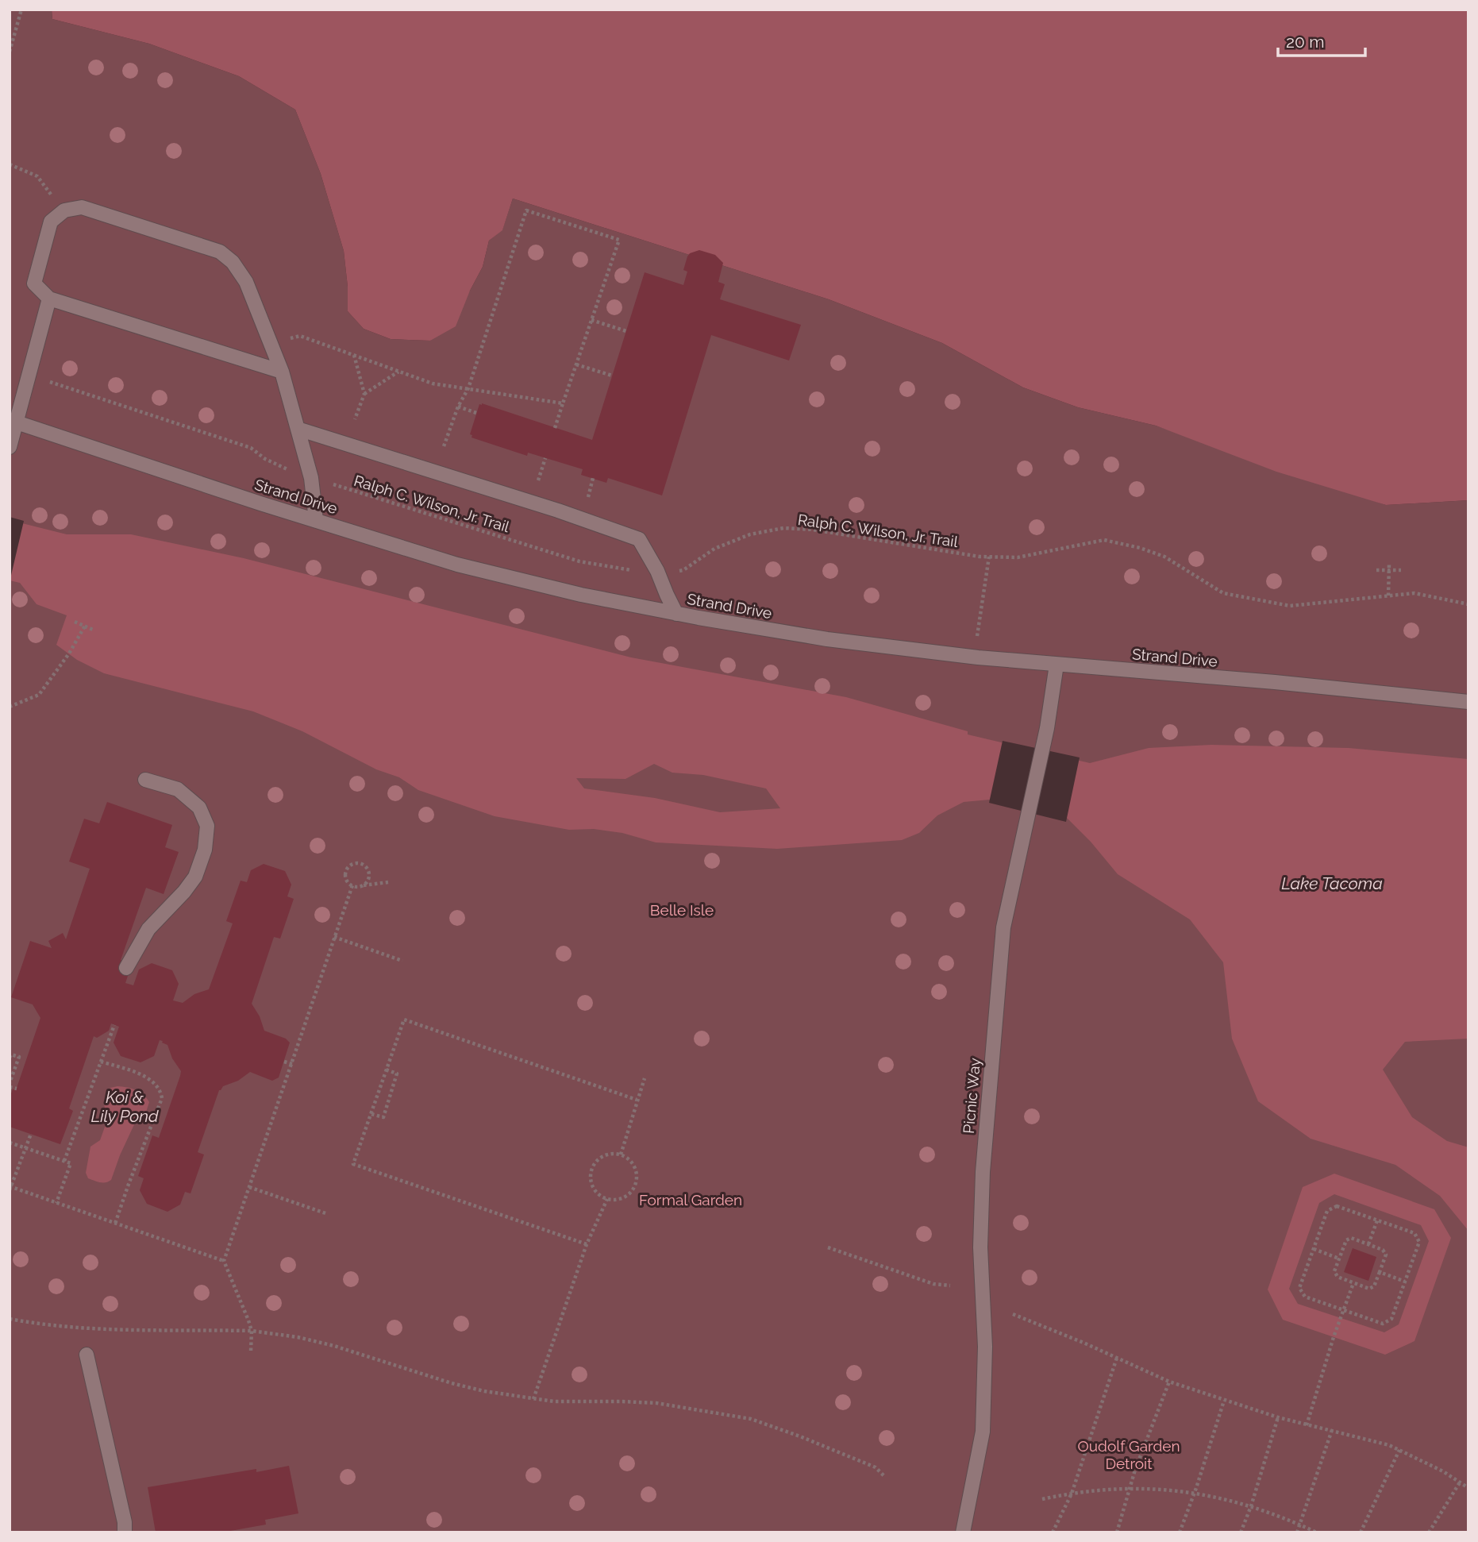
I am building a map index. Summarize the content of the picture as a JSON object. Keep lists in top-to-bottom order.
{
  "streets": {
    "street": ["Strand Drive", "Picnic Way"],
    "path": ["Ralph C. Wilson, Jr. Trail"]
  },
  "crossings": [
    ["Strand Drive", "Picnic Way"]
  ],
  "water": ["Lake Tacoma", "Koi & Lily Pond"],
  "parks": ["Belle Isle", "Formal Garden", "Oudolf Garden Detroit"],
  "scale_bar": "20 m"
}
